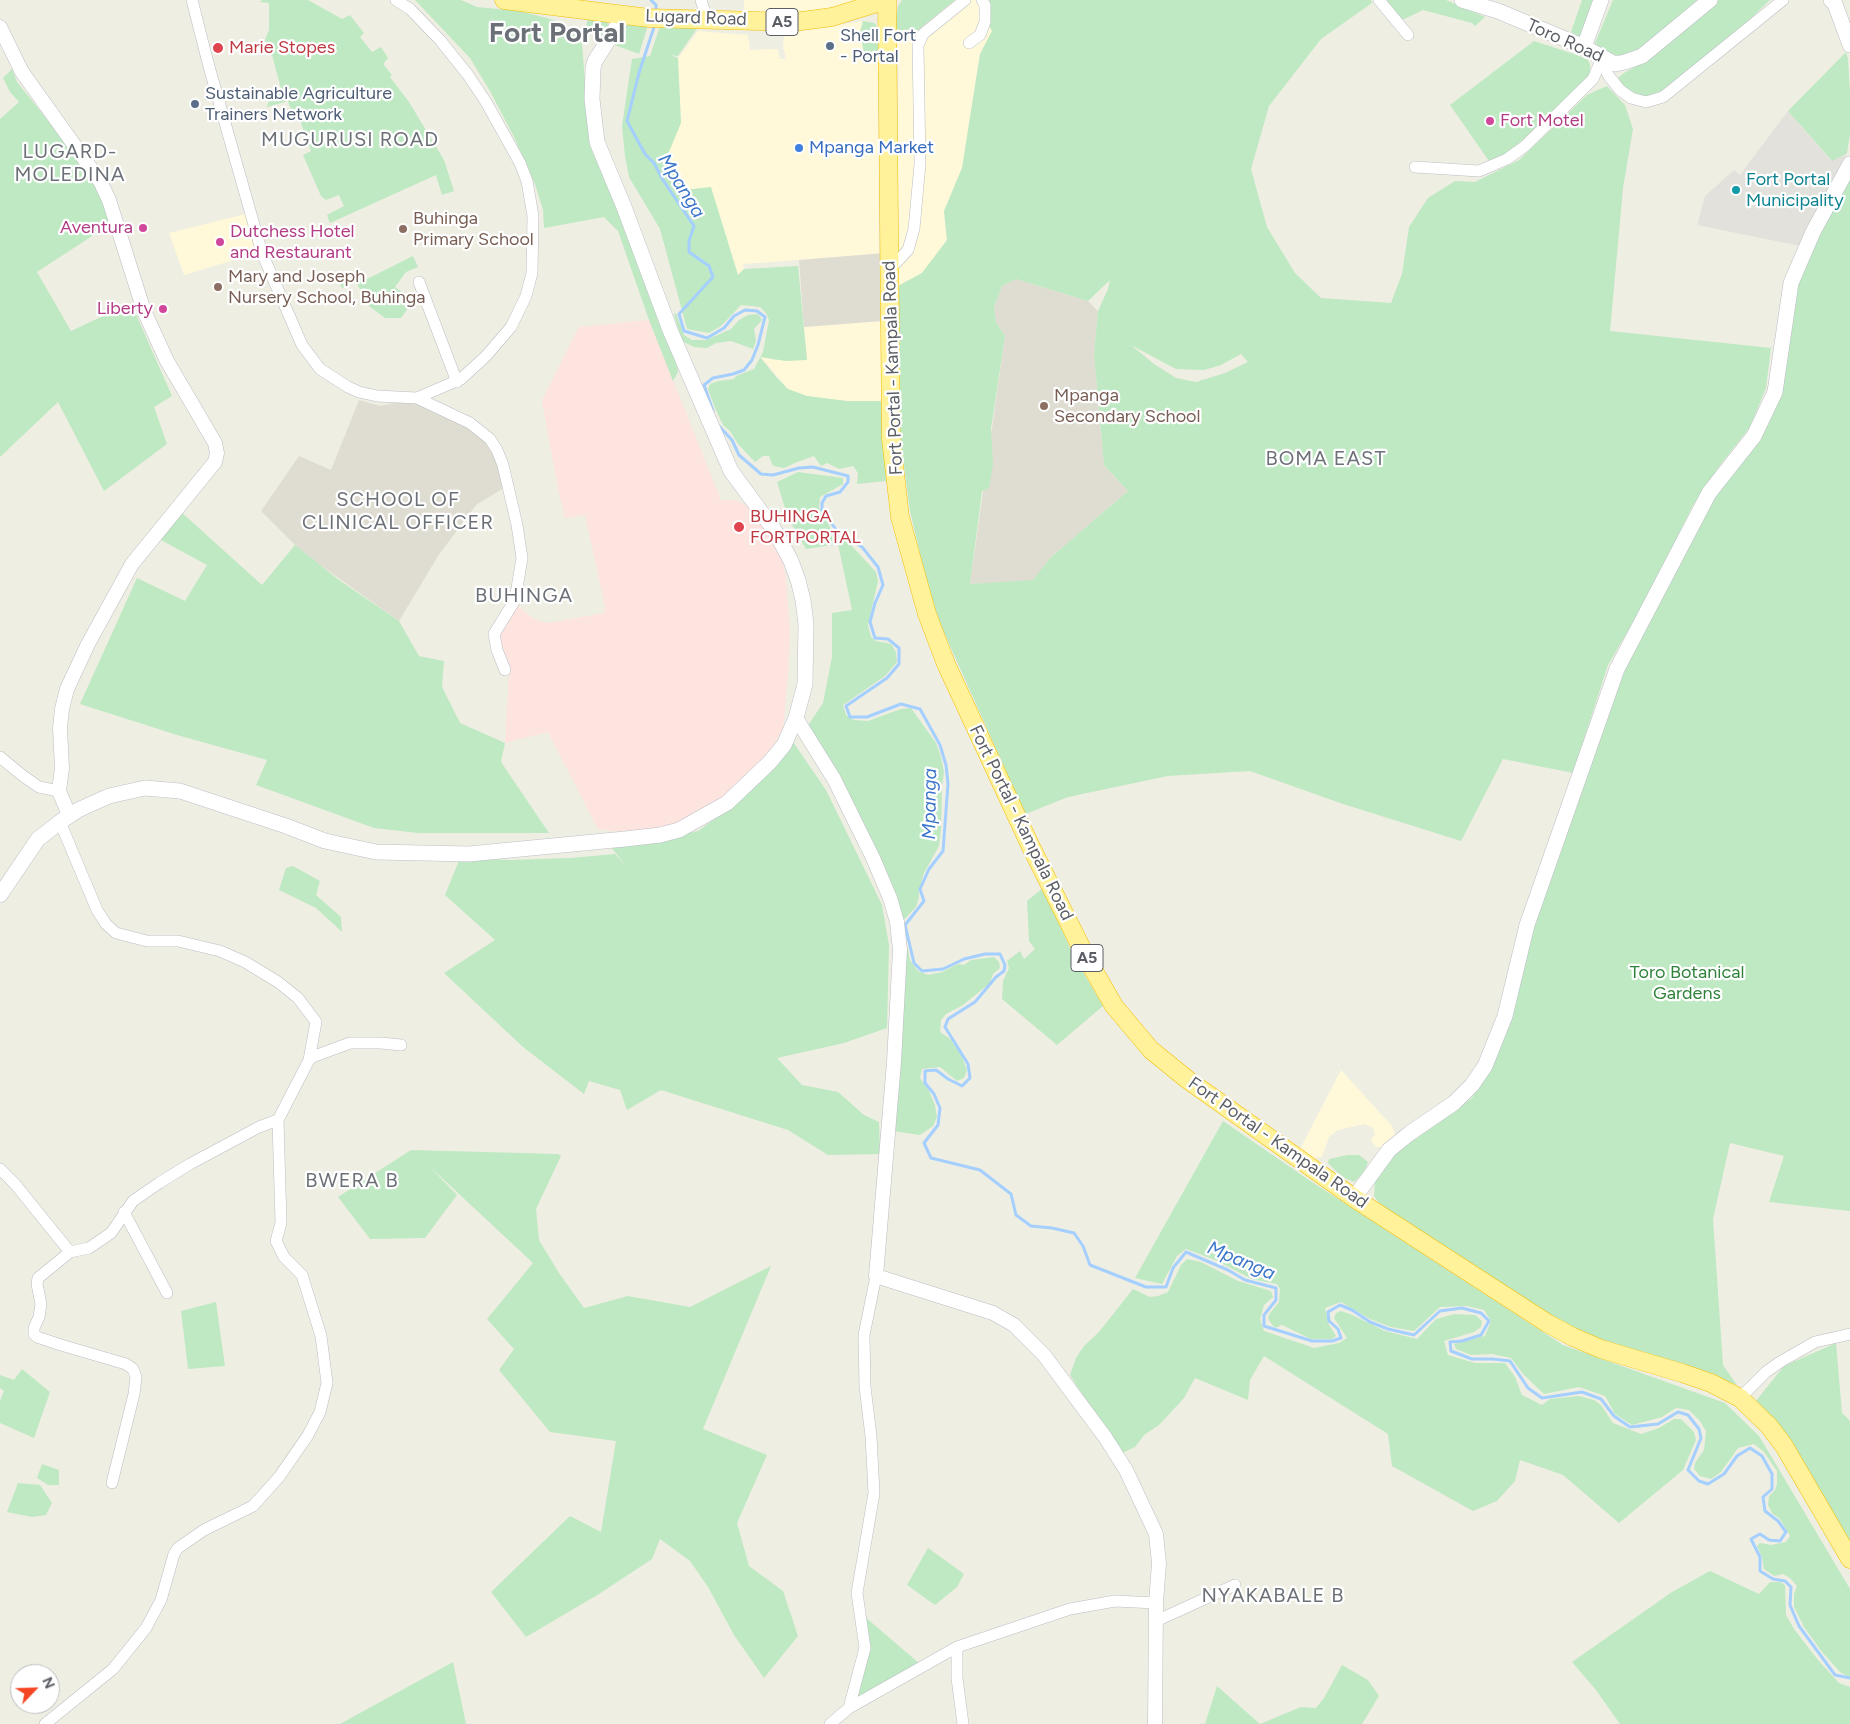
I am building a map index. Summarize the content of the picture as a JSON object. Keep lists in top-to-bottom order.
{
  "streets": {
    "highway": ["Lugard Road", "A5", "Fort Portal - Kampala Road"],
    "main road": ["Toro Road"]
  },
  "crossings": [
    ["Lugard Road", "Fort Portal - Kampala Road"]
  ],
  "districts": [
    "Fort Portal",
    "MUGURUSI ROAD",
    "LUGARD- MOLEDINA",
    "BOMA EAST",
    "SCHOOL OF CLINICAL OFFICER",
    "BUHINGA",
    "BWERA B",
    "NYAKABALE B"
  ],
  "water": ["Mpanga"],
  "parks": ["Toro Botanical Gardens"],
  "places": [
    "Shell Fort - Portal",
    "Marie Stopes",
    "Sustainable Agriculture Trainers Network",
    "Fort Motel",
    "Mpanga Market",
    "Fort Portal Municipality",
    "Aventura",
    "Buhinga Primary School",
    "Dutchess Hotel and Restaurant",
    "Mary and Joseph Nursery School, Buhinga",
    "Liberty",
    "Mpanga Secondary School",
    "BUHINGA FORTPORTAL"
  ],
  "north": "top right"
}
